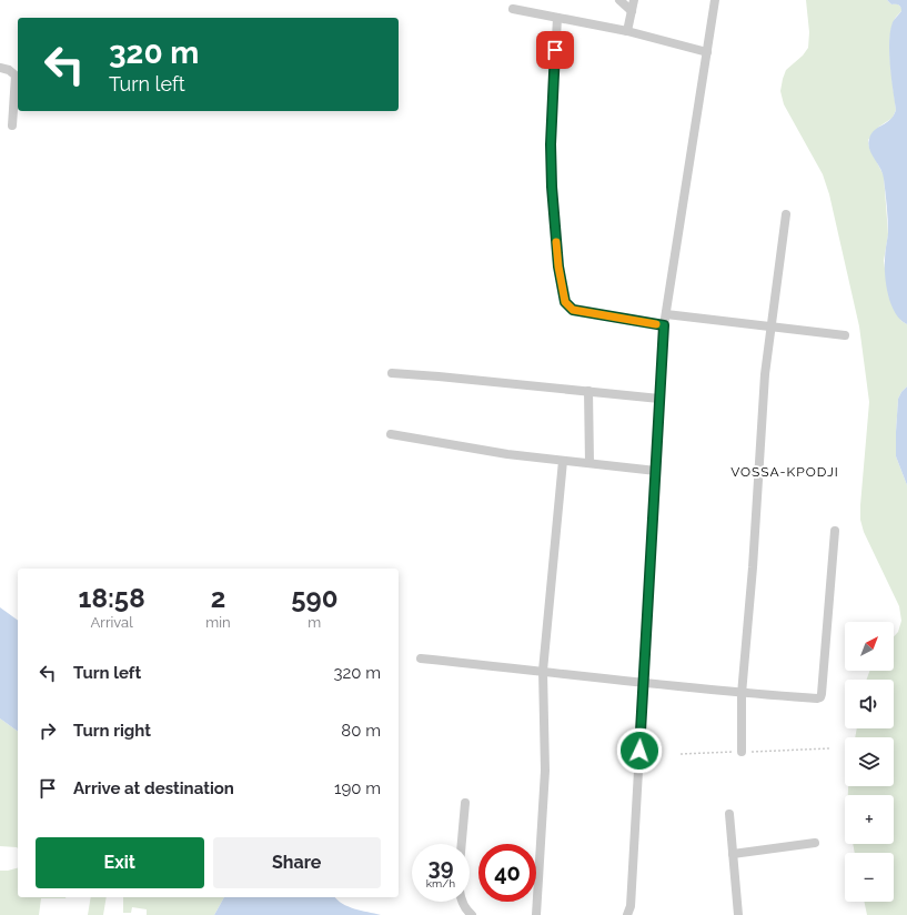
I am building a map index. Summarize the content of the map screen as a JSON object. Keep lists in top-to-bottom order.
{
  "districts": ["VOSSA-KPODJI"],
  "north": "top right",
  "page": {
    "turn": ["320 m", "Turn left"],
    "eta": [
      "18:58",
      "Arrival",
      "2",
      "min",
      "590",
      "m"
    ],
    "map_buttons": ["+", "−"],
    "list": [
      {
        "name": "Turn left",
        "value": "320 m"
      },
      {
        "name": "Turn right",
        "value": "80 m"
      },
      {
        "name": "Arrive at destination",
        "value": "190 m"
      }
    ],
    "buttons": ["Exit", "Share"],
    "speed": "39 km/h",
    "limit": "40"
  }
}
